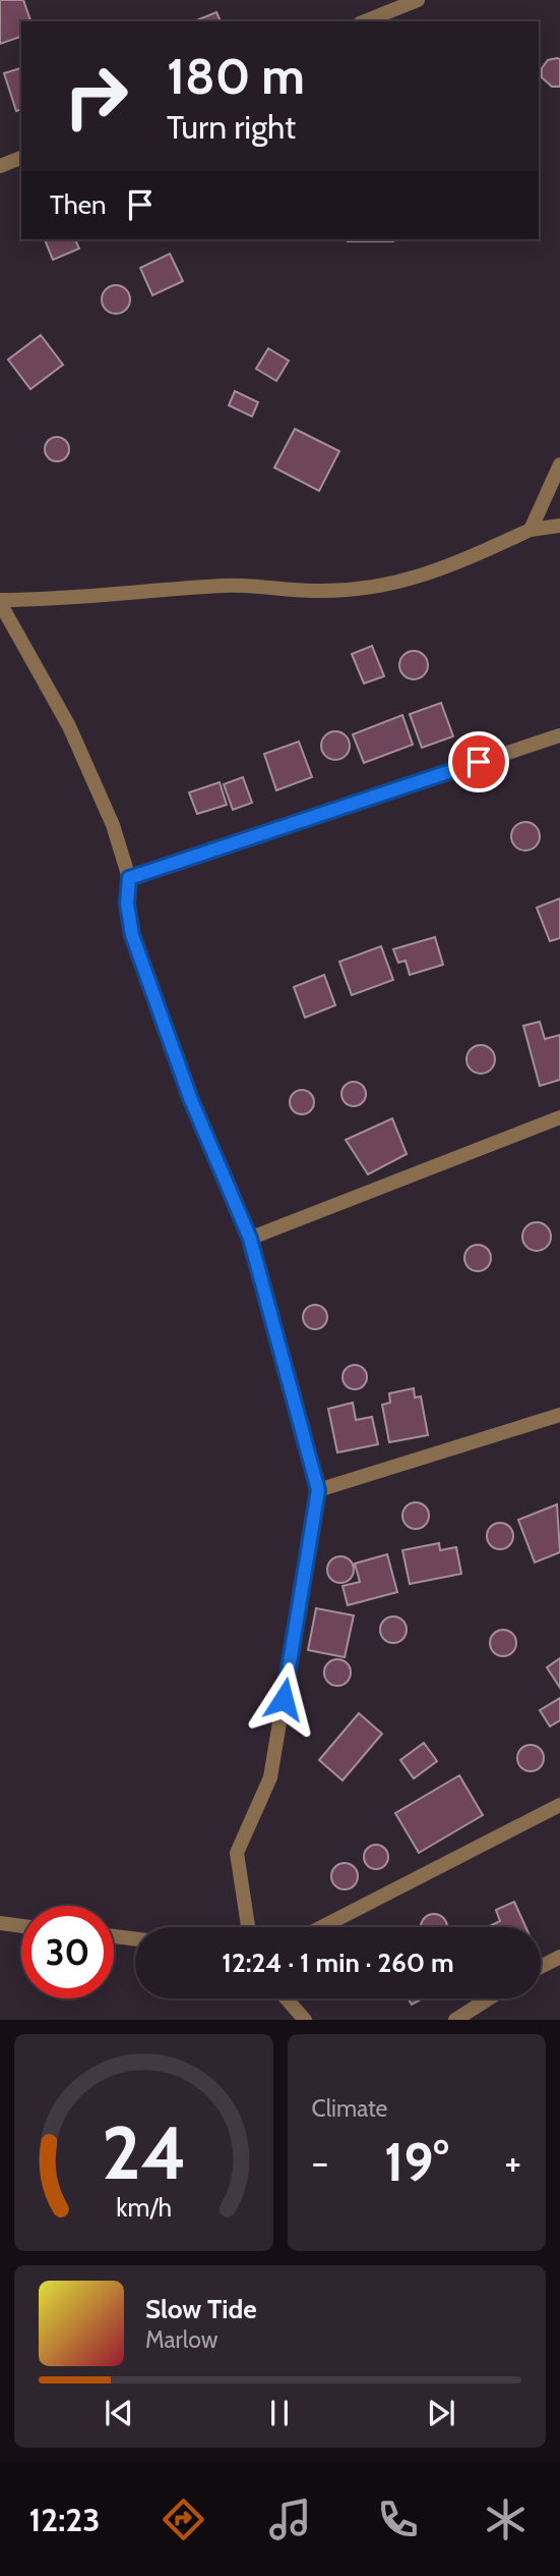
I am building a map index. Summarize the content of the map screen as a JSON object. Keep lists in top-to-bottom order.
{
  "page": {
    "turn": ["180 m", "Turn right"],
    "then": "Then",
    "limit": "30",
    "trip": "12:24 · 1 min · 260 m",
    "tile": "Climate",
    "heat": ["−", "19°", "+"],
    "song": ["Slow Tide", "Marlow"],
    "tabs": "12:23",
    "gauge": ["24", "km/h"]
  }
}
